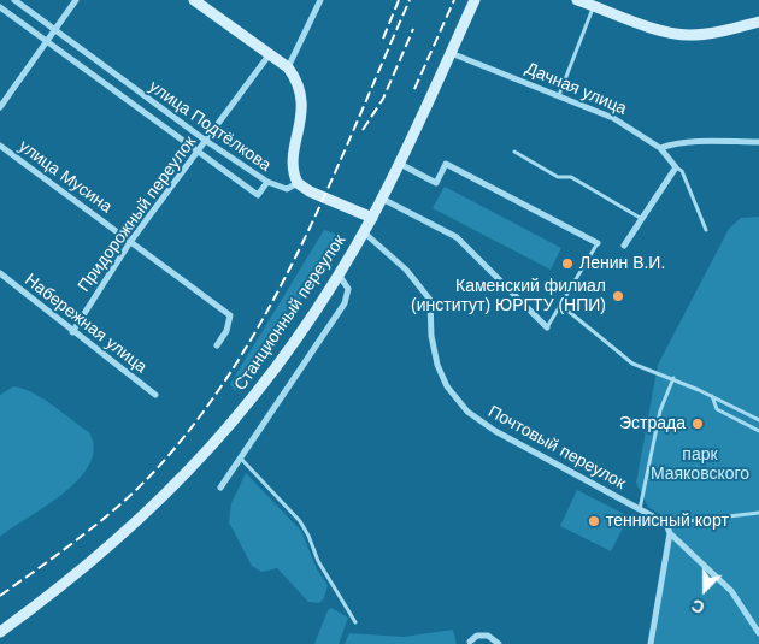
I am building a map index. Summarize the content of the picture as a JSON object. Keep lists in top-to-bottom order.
{
  "streets": {
    "main road": ["Станционный переулок"],
    "street": [
      "Дачная улица",
      "улица Подтёлкова",
      "улица Мусина",
      "Придорожный переулок",
      "Набережная улица",
      "Почтовый переулок"
    ]
  },
  "crossings": [
    ["Дачная улица", "Станционный переулок"],
    ["улица Подтёлкова", "Придорожный переулок"],
    ["улица Мусина", "Придорожный переулок"],
    ["Придорожный переулок", "Набережная улица"],
    ["Станционный переулок", "Почтовый переулок"]
  ],
  "parks": ["парк Маяковского"],
  "places": [
    "Ленин В.И.",
    "Каменский филиал (институт) ЮРГТУ (НПИ)",
    "Эстрада",
    "теннисный корт"
  ],
  "north": "bottom"
}
